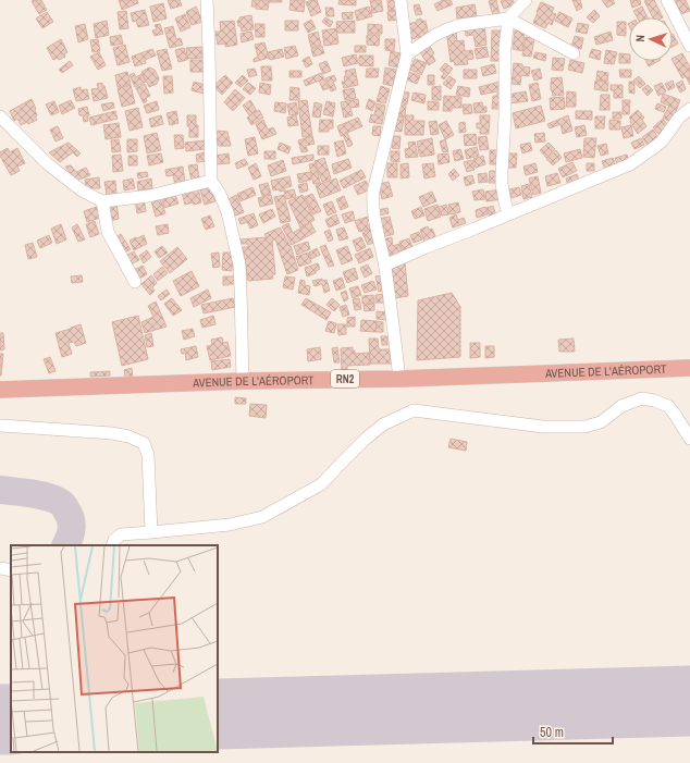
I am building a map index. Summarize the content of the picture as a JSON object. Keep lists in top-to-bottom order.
{
  "streets": {
    "highway": ["AVENUE DE L'AÉROPORT", "RN2"]
  },
  "scale_bar": "50 m",
  "north": "left"
}
